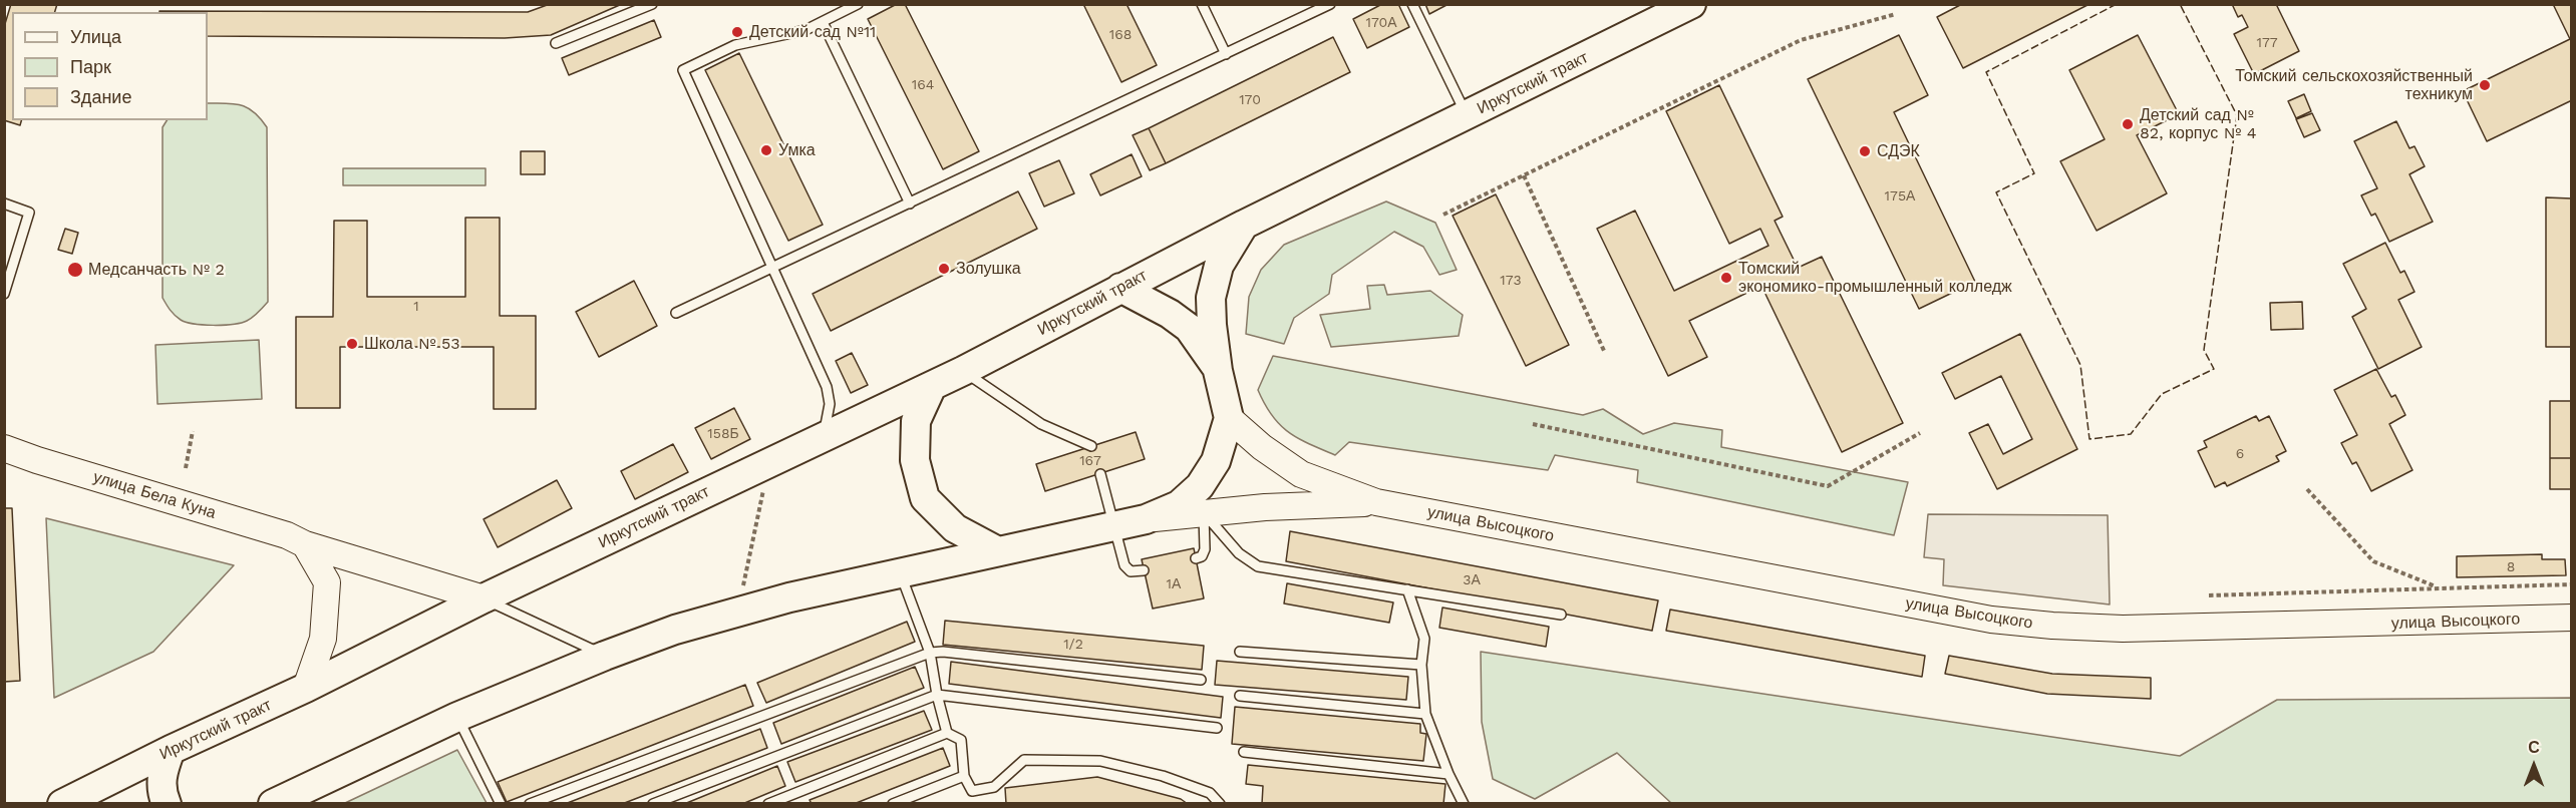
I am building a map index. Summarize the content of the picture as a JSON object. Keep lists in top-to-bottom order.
{
  "streets": {
    "main road": ["Иркутский тракт", "улица Бела Куна", "улица Высоцкого"]
  },
  "crossings": [
    ["Иркутский тракт", "улица Бела Куна"]
  ],
  "places": [
    "Детский сад №11",
    "Томский сельскохозяйственный техникум",
    "Детский сад № 82, корпус № 4",
    "Умка",
    "СДЭК",
    "Золушка",
    "Медсанчасть № 2",
    "Томский экономико-промышленный колледж",
    "Школа № 53"
  ],
  "house_numbers": [
    "170А",
    "168",
    "177",
    "164",
    "170",
    "175А",
    "173",
    "1",
    "158Б",
    "6",
    "167",
    "8",
    "3А",
    "1А",
    "1/2"
  ],
  "legend": ["Улица", "Парк", "Здание"],
  "north": "top"
}
